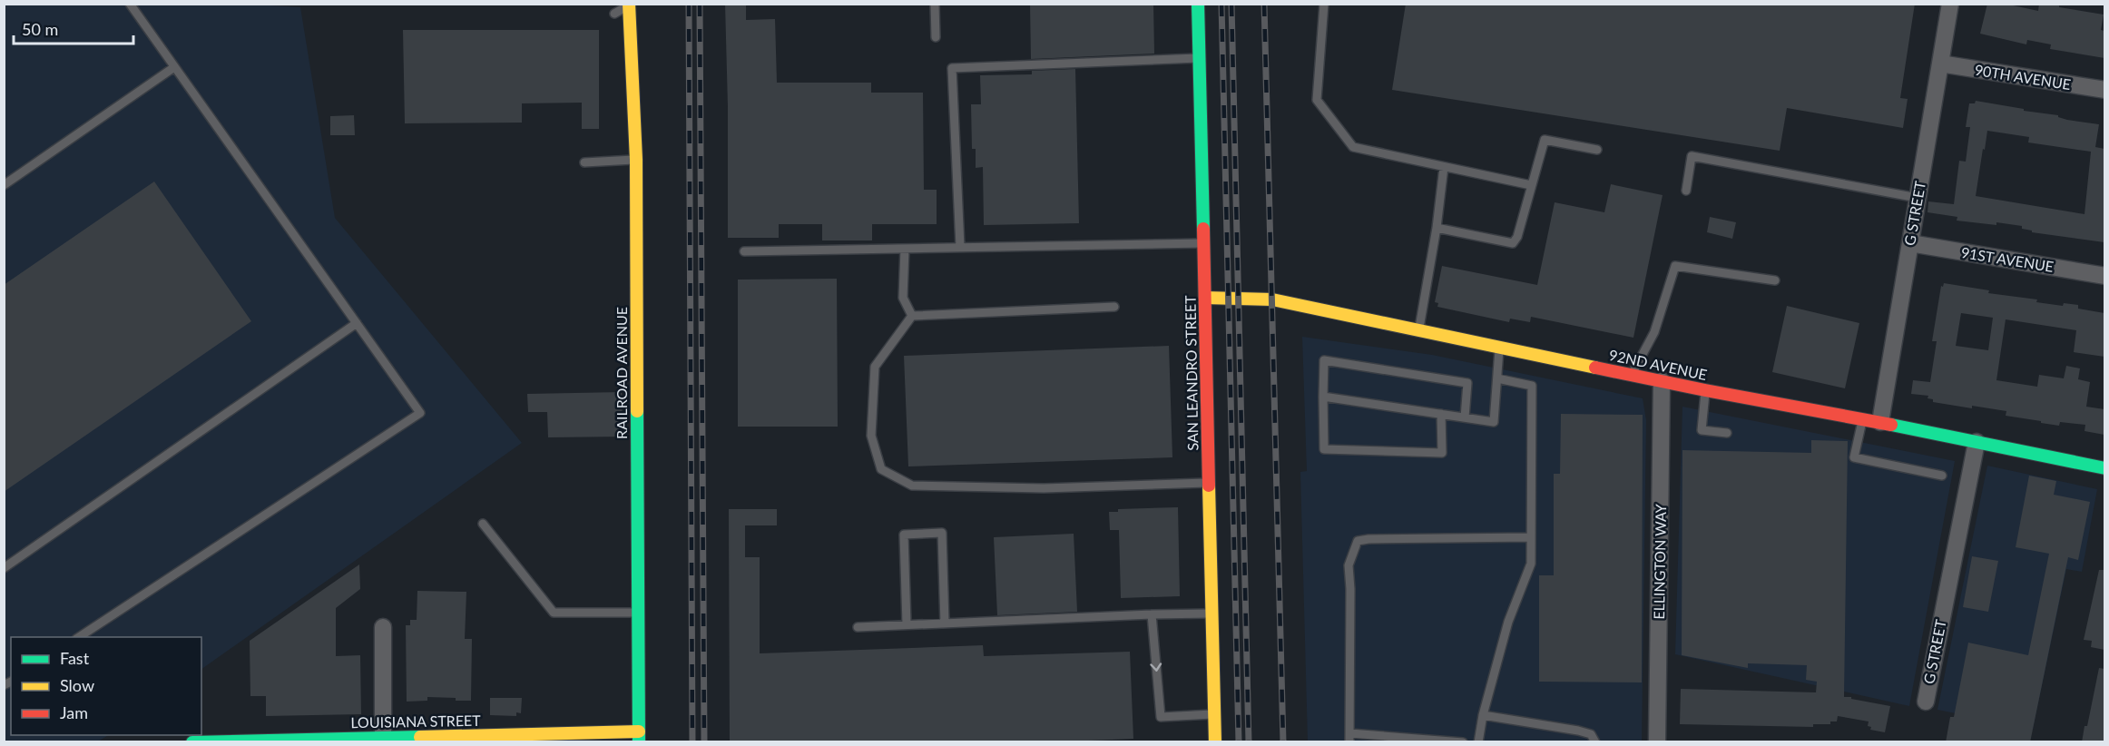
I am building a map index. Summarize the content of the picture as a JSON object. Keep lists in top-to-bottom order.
{
  "streets": {
    "street": [
      "90TH AVENUE",
      "G STREET",
      "91ST AVENUE",
      "92ND AVENUE",
      "RAILROAD AVENUE",
      "SAN LEANDRO STREET",
      "ELLINGTON WAY",
      "LOUISIANA STREET"
    ]
  },
  "crossings": [
    ["90TH AVENUE", "G STREET"],
    ["G STREET", "91ST AVENUE"],
    ["G STREET", "92ND AVENUE"],
    ["92ND AVENUE", "SAN LEANDRO STREET"],
    ["92ND AVENUE", "ELLINGTON WAY"],
    ["RAILROAD AVENUE", "LOUISIANA STREET"]
  ],
  "legend": ["Fast", "Slow", "Jam"],
  "scale_bar": "50 m"
}
